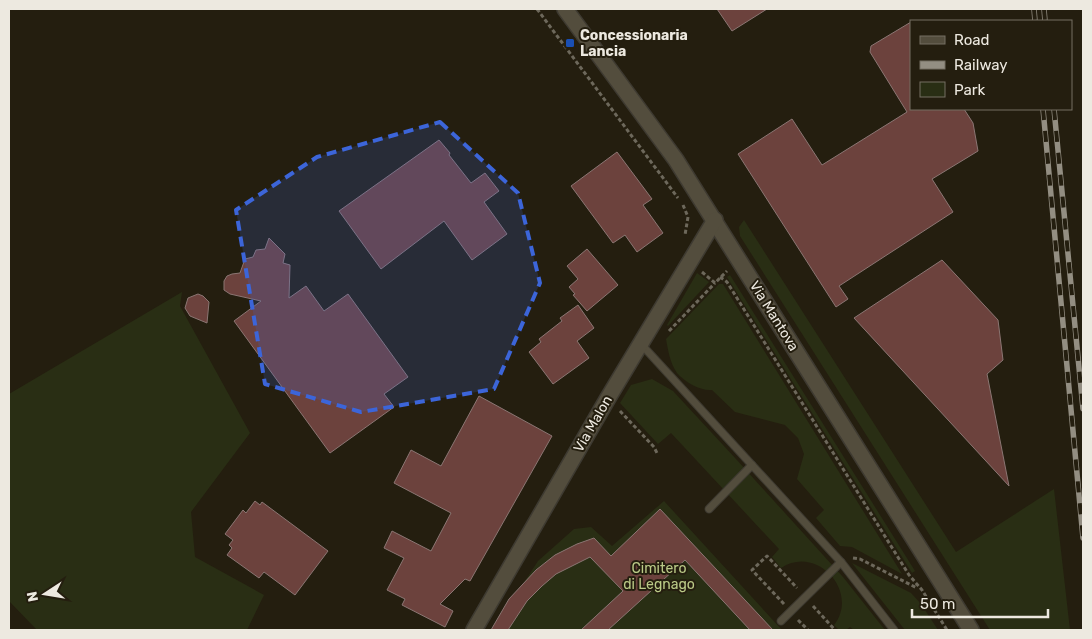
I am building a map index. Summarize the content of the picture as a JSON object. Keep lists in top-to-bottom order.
{
  "streets": {
    "street": ["Via Mantova", "Via Malon"]
  },
  "crossings": [
    ["Via Mantova", "Via Malon"]
  ],
  "parks": ["Cimitero di Legnago"],
  "places": {
    "transit": ["Concessionaria Lancia"]
  },
  "legend": ["Road", "Railway", "Park"],
  "scale_bar": "50 m",
  "north": "left"
}
